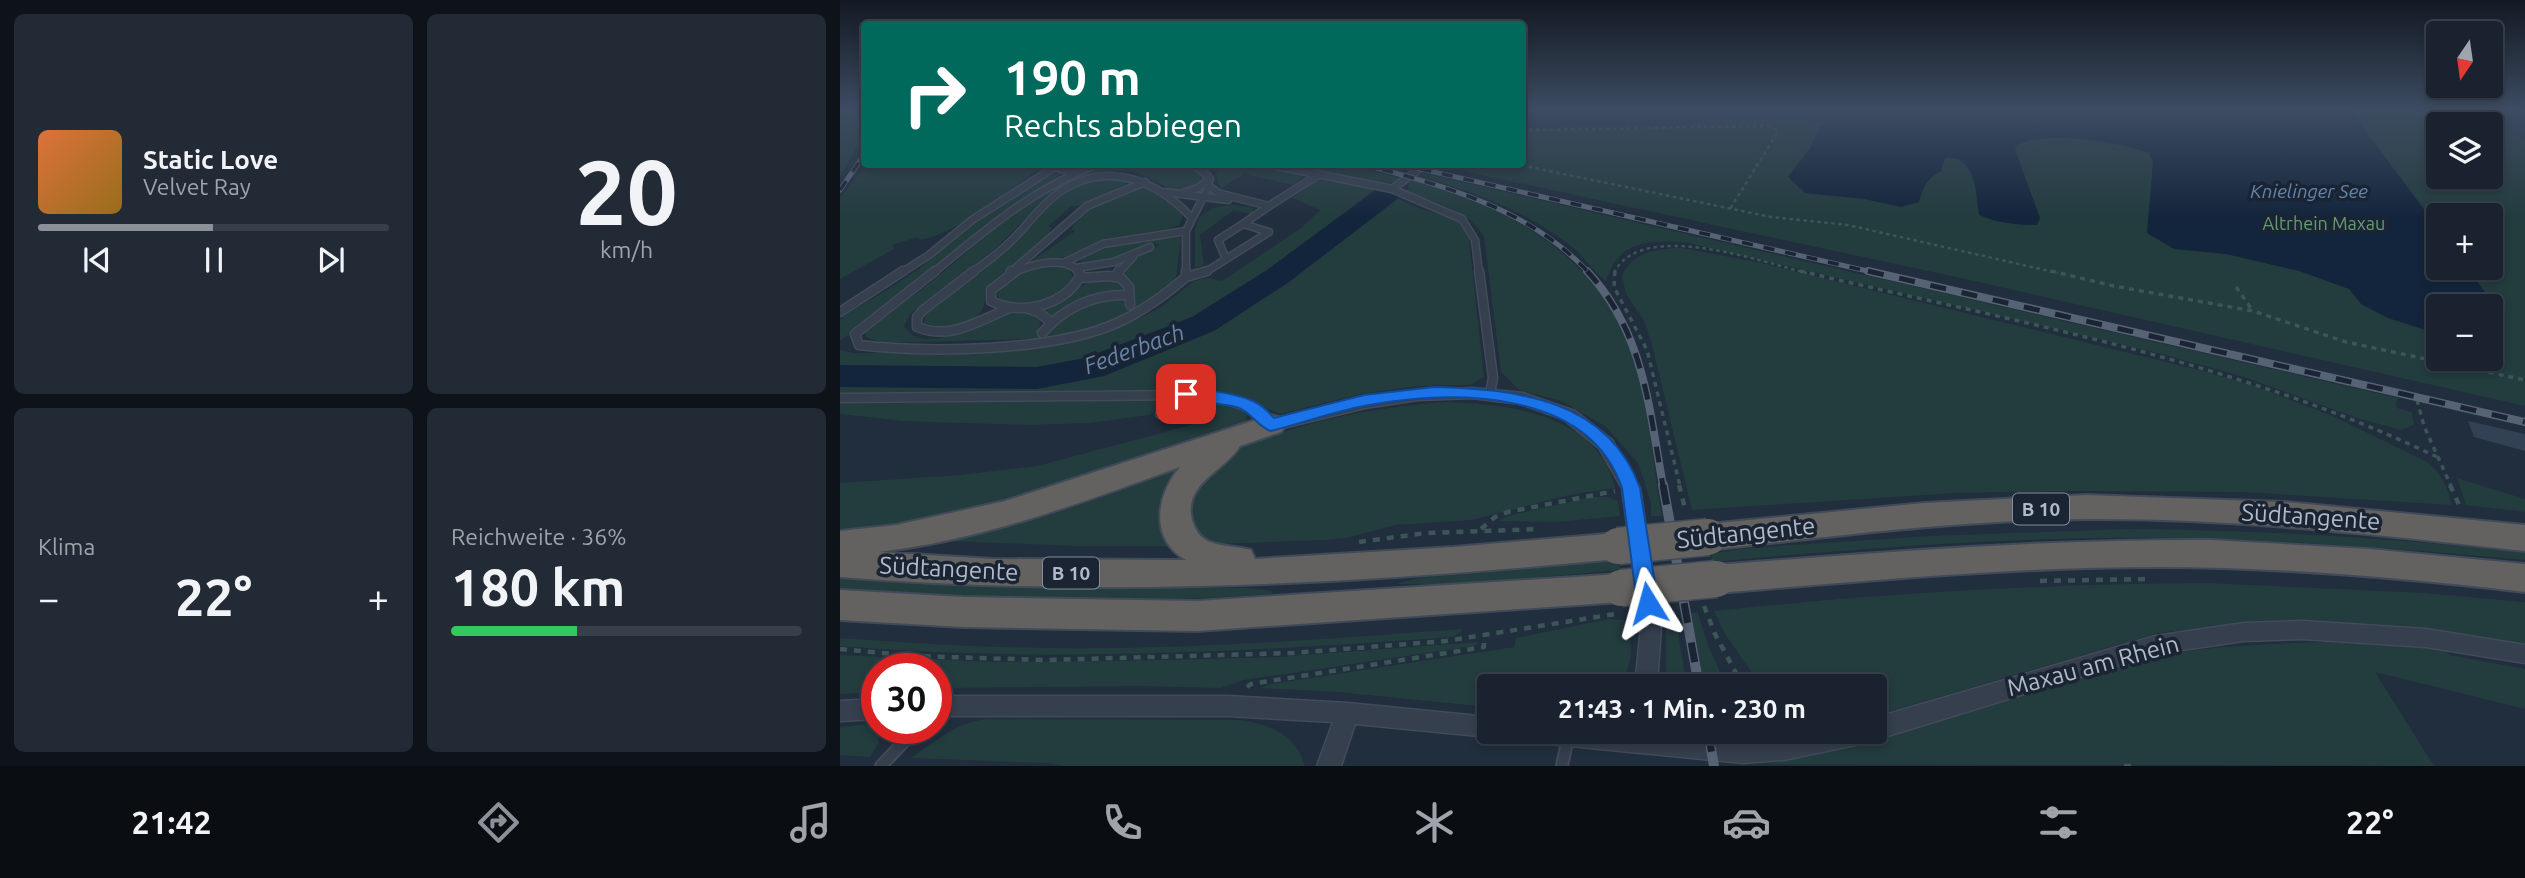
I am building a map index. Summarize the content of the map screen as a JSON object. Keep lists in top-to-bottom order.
{
  "streets": {
    "highway": ["B 10", "Südtangente"],
    "street": ["Maxau am Rhein"]
  },
  "water": ["Knielinger See", "Federbach"],
  "parks": ["Altrhein Maxau"],
  "north": "bottom",
  "page": {
    "tile": [
      ["20", "km/h"],
      "Klima",
      ["Reichweite · 36%", "180 km"]
    ],
    "map_buttons": ["+", "−"],
    "turn": ["190 m", "Rechts abbiegen"],
    "song": ["Static Love", "Velvet Ray"],
    "heat": ["−", "22°", "+"],
    "limit": "30",
    "trip": "21:43 · 1 Min. · 230 m",
    "tabs": ["21:42", "22°"]
  }
}
